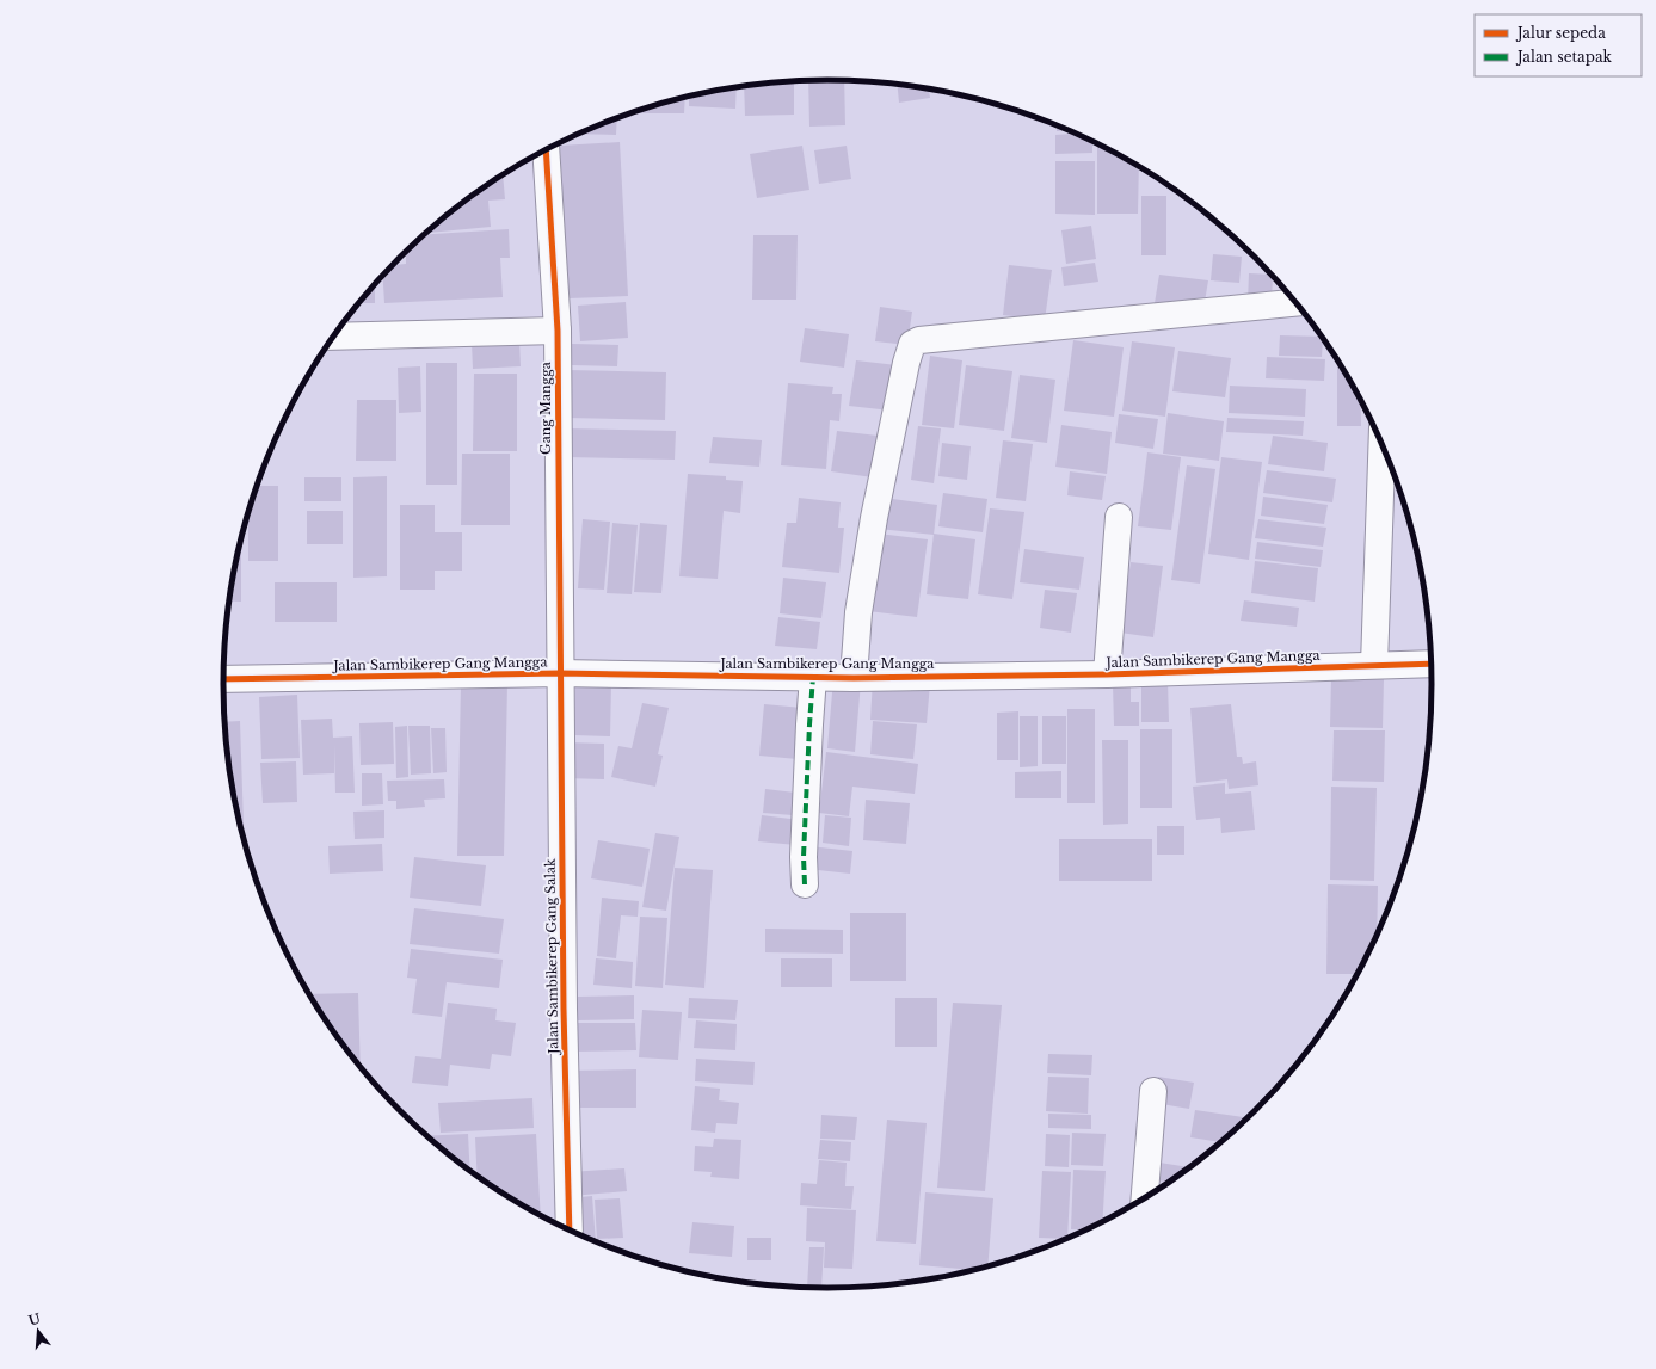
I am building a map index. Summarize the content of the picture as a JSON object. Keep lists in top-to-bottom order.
{
  "streets": {
    "street": ["Gang Mangga", "Jalan Sambikerep Gang Mangga", "Jalan Sambikerep Gang Salak"]
  },
  "crossings": [
    ["Gang Mangga", "Jalan Sambikerep Gang Mangga"],
    ["Gang Mangga", "Jalan Sambikerep Gang Salak"],
    ["Jalan Sambikerep Gang Mangga", "Jalan Sambikerep Gang Salak"]
  ],
  "legend": ["Jalur sepeda", "Jalan setapak"],
  "north": "top"
}
